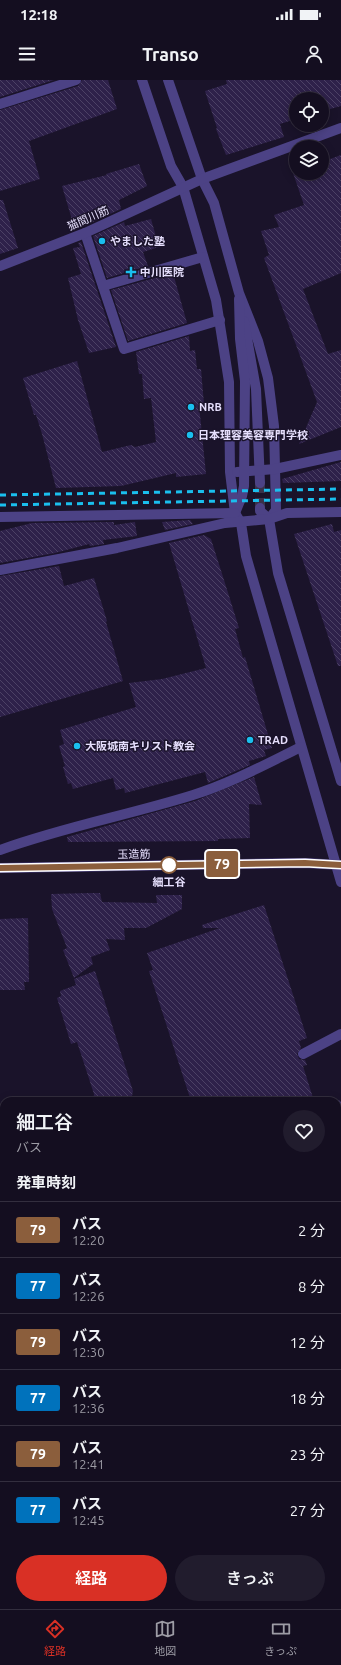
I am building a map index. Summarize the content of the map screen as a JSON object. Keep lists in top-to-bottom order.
{
  "streets": {
    "street": ["猫間川筋", "玉造筋"]
  },
  "places": {
    "other": [
      "やました塾",
      "NRB",
      "日本理容美容専門学校",
      "TRAD",
      "大阪城南キリスト教会",
      "細工谷"
    ],
    "health": ["中川医院"]
  },
  "lines": ["bus line 79"],
  "page": {
    "status": "12:18",
    "header": "Transo",
    "on_map": "79",
    "heading": [
      ["細工谷", "バス"],
      "発車時刻"
    ],
    "list": [
      {
        "mark": "79",
        "name": "バス",
        "note": "12:20",
        "value": "2 分"
      },
      {
        "mark": "77",
        "name": "バス",
        "note": "12:26",
        "value": "8 分"
      },
      {
        "mark": "79",
        "name": "バス",
        "note": "12:30",
        "value": "12 分"
      },
      {
        "mark": "77",
        "name": "バス",
        "note": "12:36",
        "value": "18 分"
      },
      {
        "mark": "79",
        "name": "バス",
        "note": "12:41",
        "value": "23 分"
      },
      {
        "mark": "77",
        "name": "バス",
        "note": "12:45",
        "value": "27 分"
      }
    ],
    "buttons": ["経路", "きっぷ"],
    "tabs": ["経路", "地図", "きっぷ"]
  }
}
